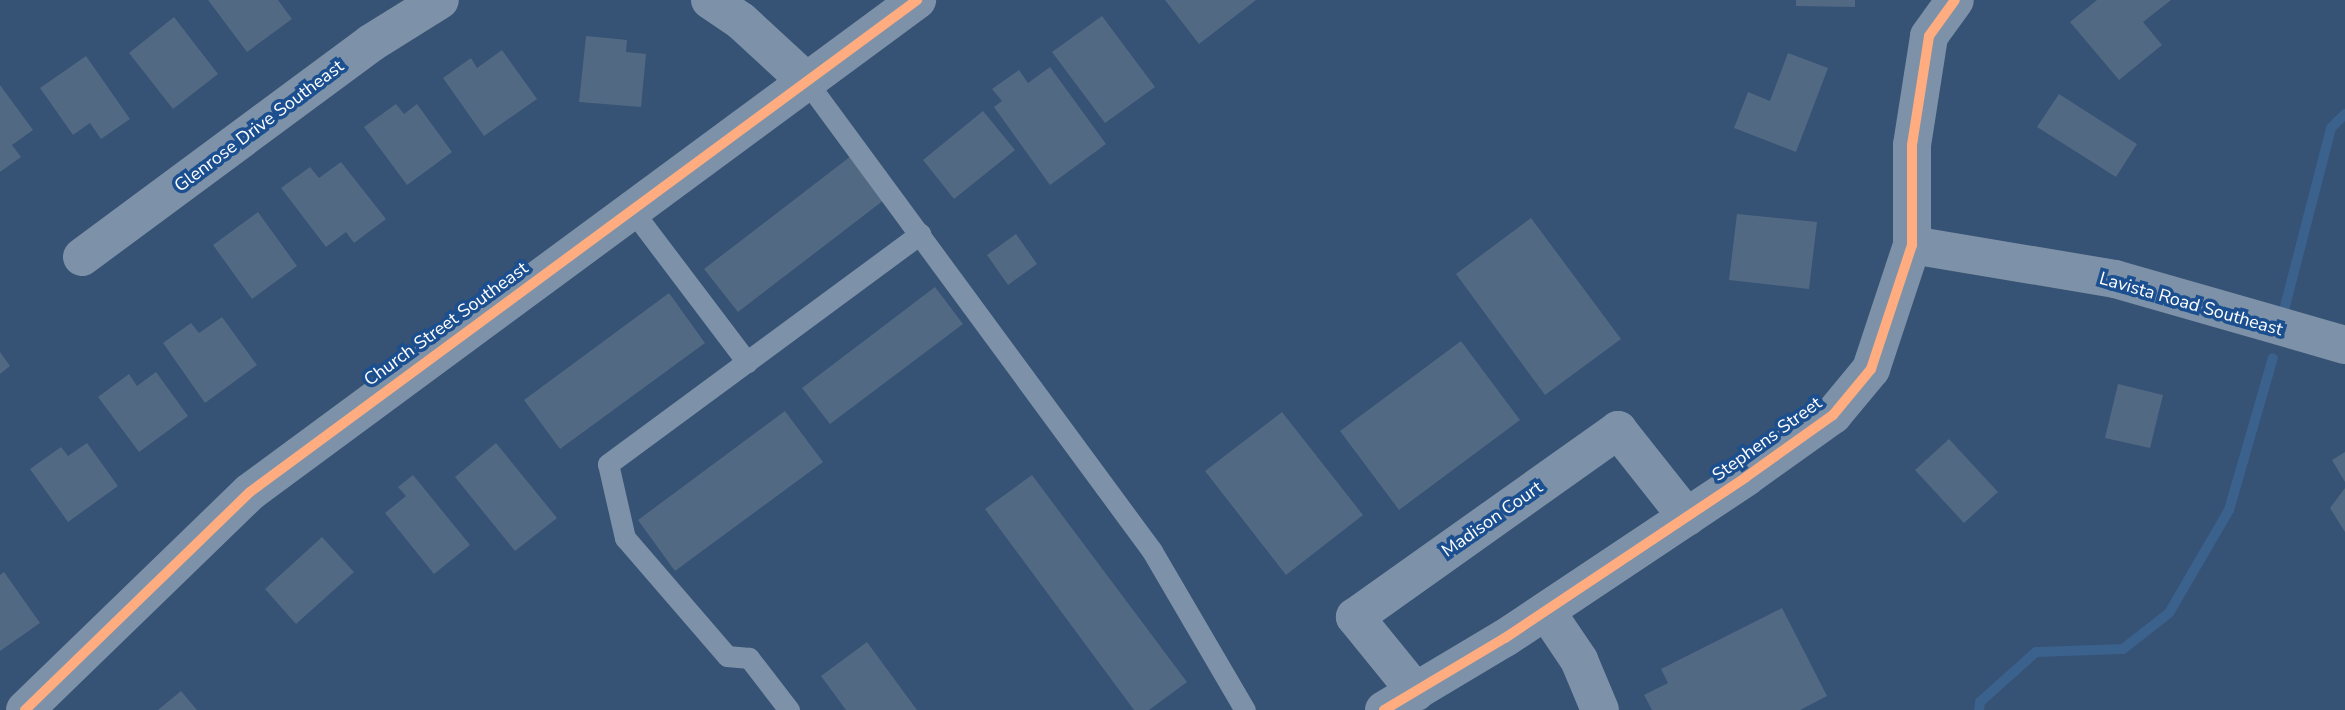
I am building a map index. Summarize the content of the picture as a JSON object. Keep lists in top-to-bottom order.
{
  "streets": {
    "street": [
      "Glenrose Drive Southeast",
      "Lavista Road Southeast",
      "Church Street Southeast",
      "Stephens Street",
      "Madison Court"
    ]
  },
  "crossings": [
    ["Lavista Road Southeast", "Stephens Street"],
    ["Stephens Street", "Madison Court"]
  ]
}
